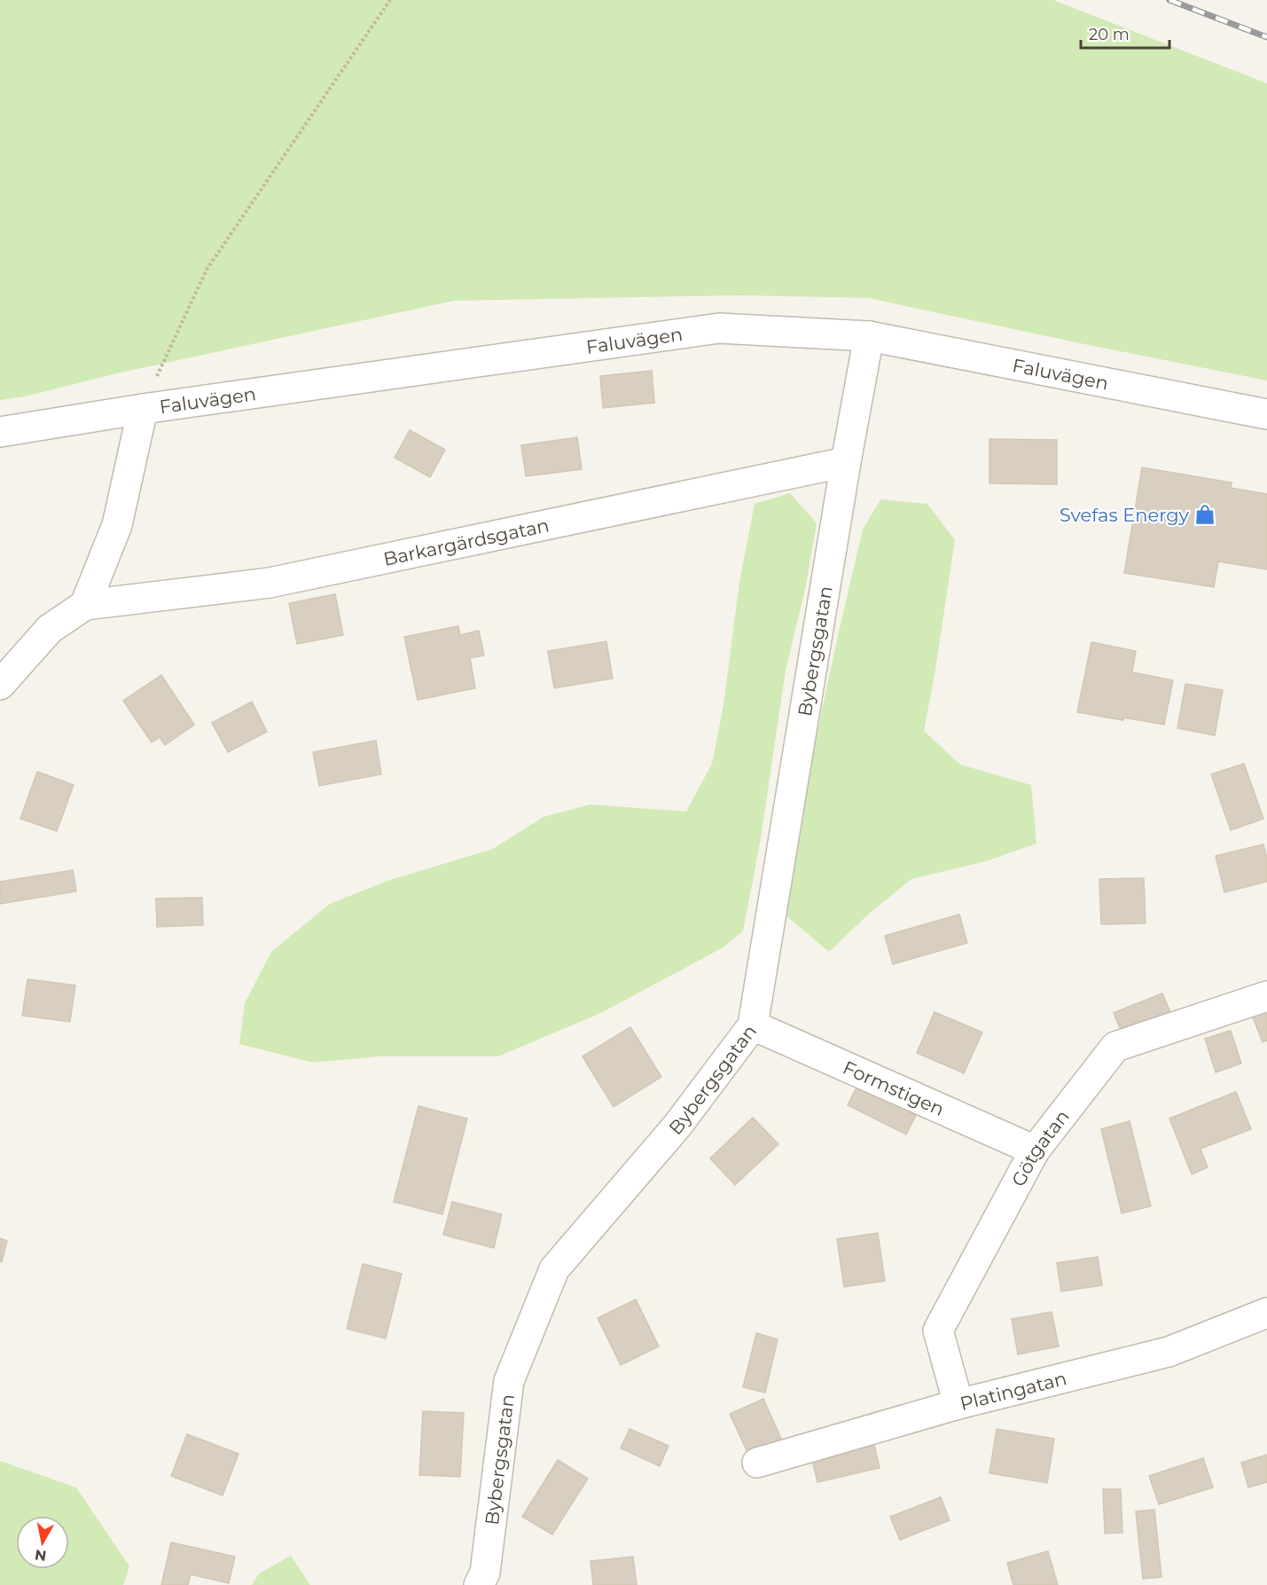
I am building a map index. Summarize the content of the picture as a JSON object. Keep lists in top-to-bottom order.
{
  "streets": {
    "street": [
      "Faluvägen",
      "Barkargärdsgatan",
      "Bybergsgatan",
      "Formstigen",
      "Götgatan",
      "Platingatan"
    ]
  },
  "crossings": [
    ["Barkargärdsgatan", "Bybergsgatan"],
    ["Bybergsgatan", "Formstigen"],
    ["Formstigen", "Götgatan"],
    ["Götgatan", "Platingatan"]
  ],
  "places": {
    "shop": ["Svefas Energy"]
  },
  "scale_bar": "20 m",
  "north": "bottom"
}
